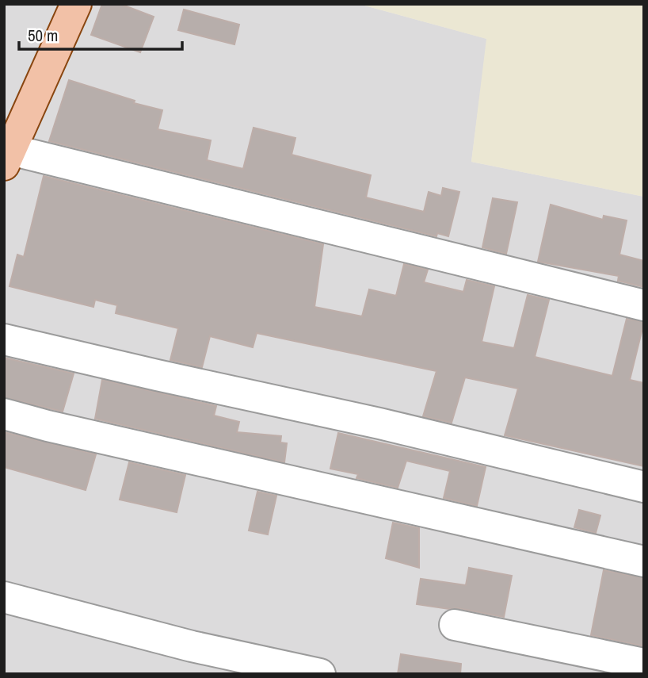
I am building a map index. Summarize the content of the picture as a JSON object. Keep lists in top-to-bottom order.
{
  "scale_bar": "50 m"
}
